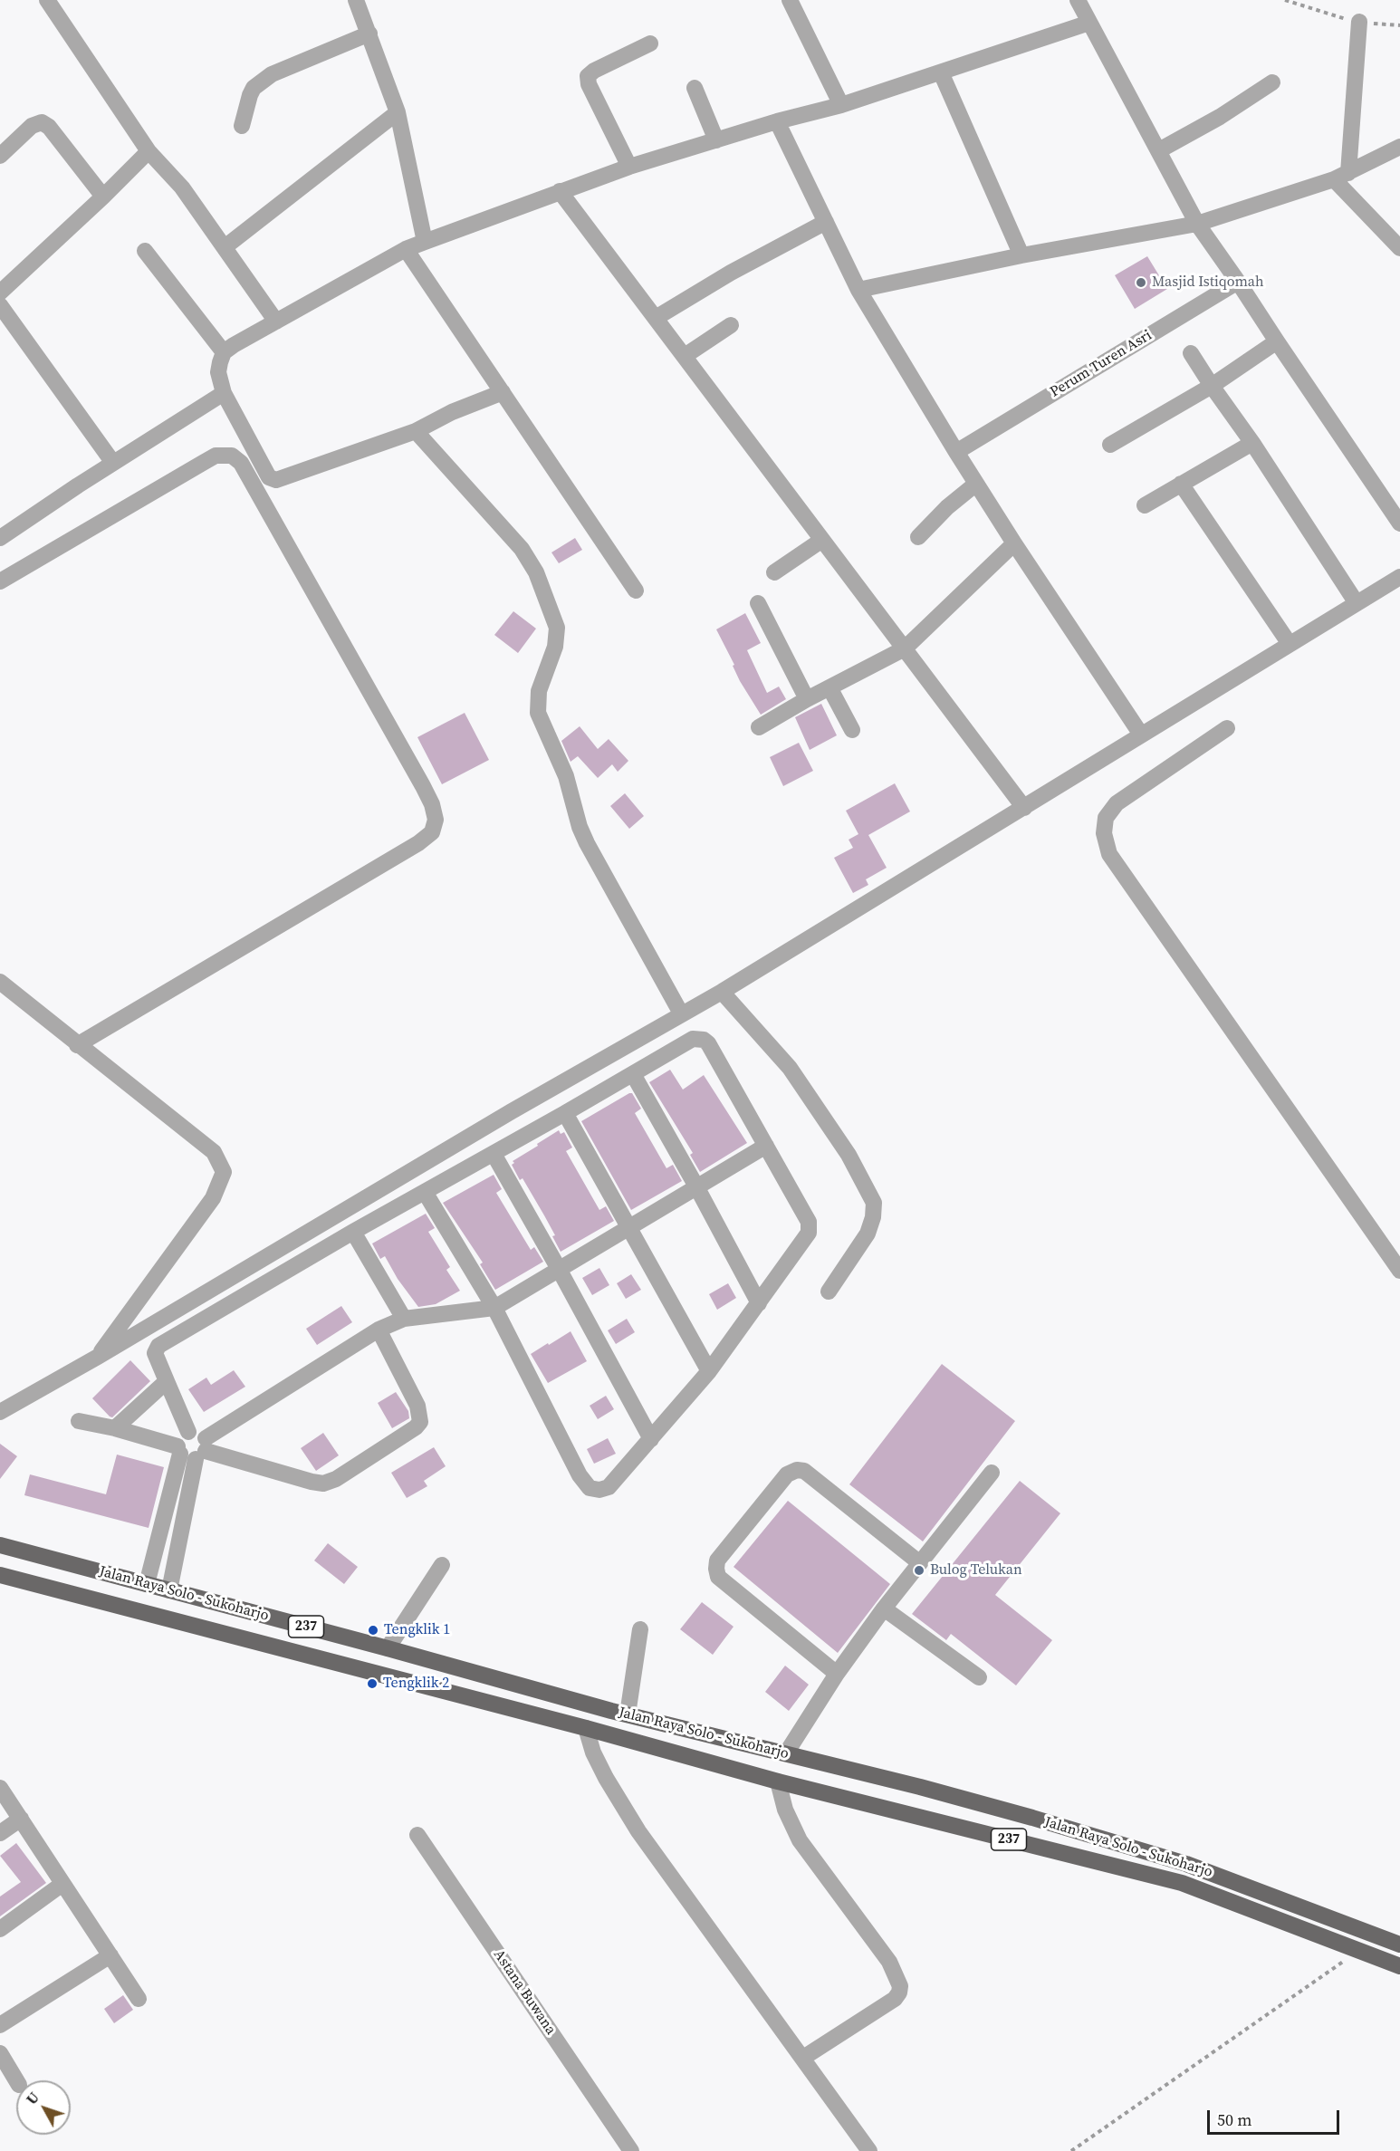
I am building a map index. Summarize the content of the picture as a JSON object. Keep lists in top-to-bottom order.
{
  "streets": {
    "main road": ["Jalan Raya Solo - Sukoharjo", "237"],
    "street": ["Perum Turen Asri", "Astana Buwana"]
  },
  "places": [
    "Masjid Istiqomah",
    "Bulog Telukan",
    "Tengklik 1",
    "Tengklik 2"
  ],
  "scale_bar": "50 m",
  "north": "top left"
}
